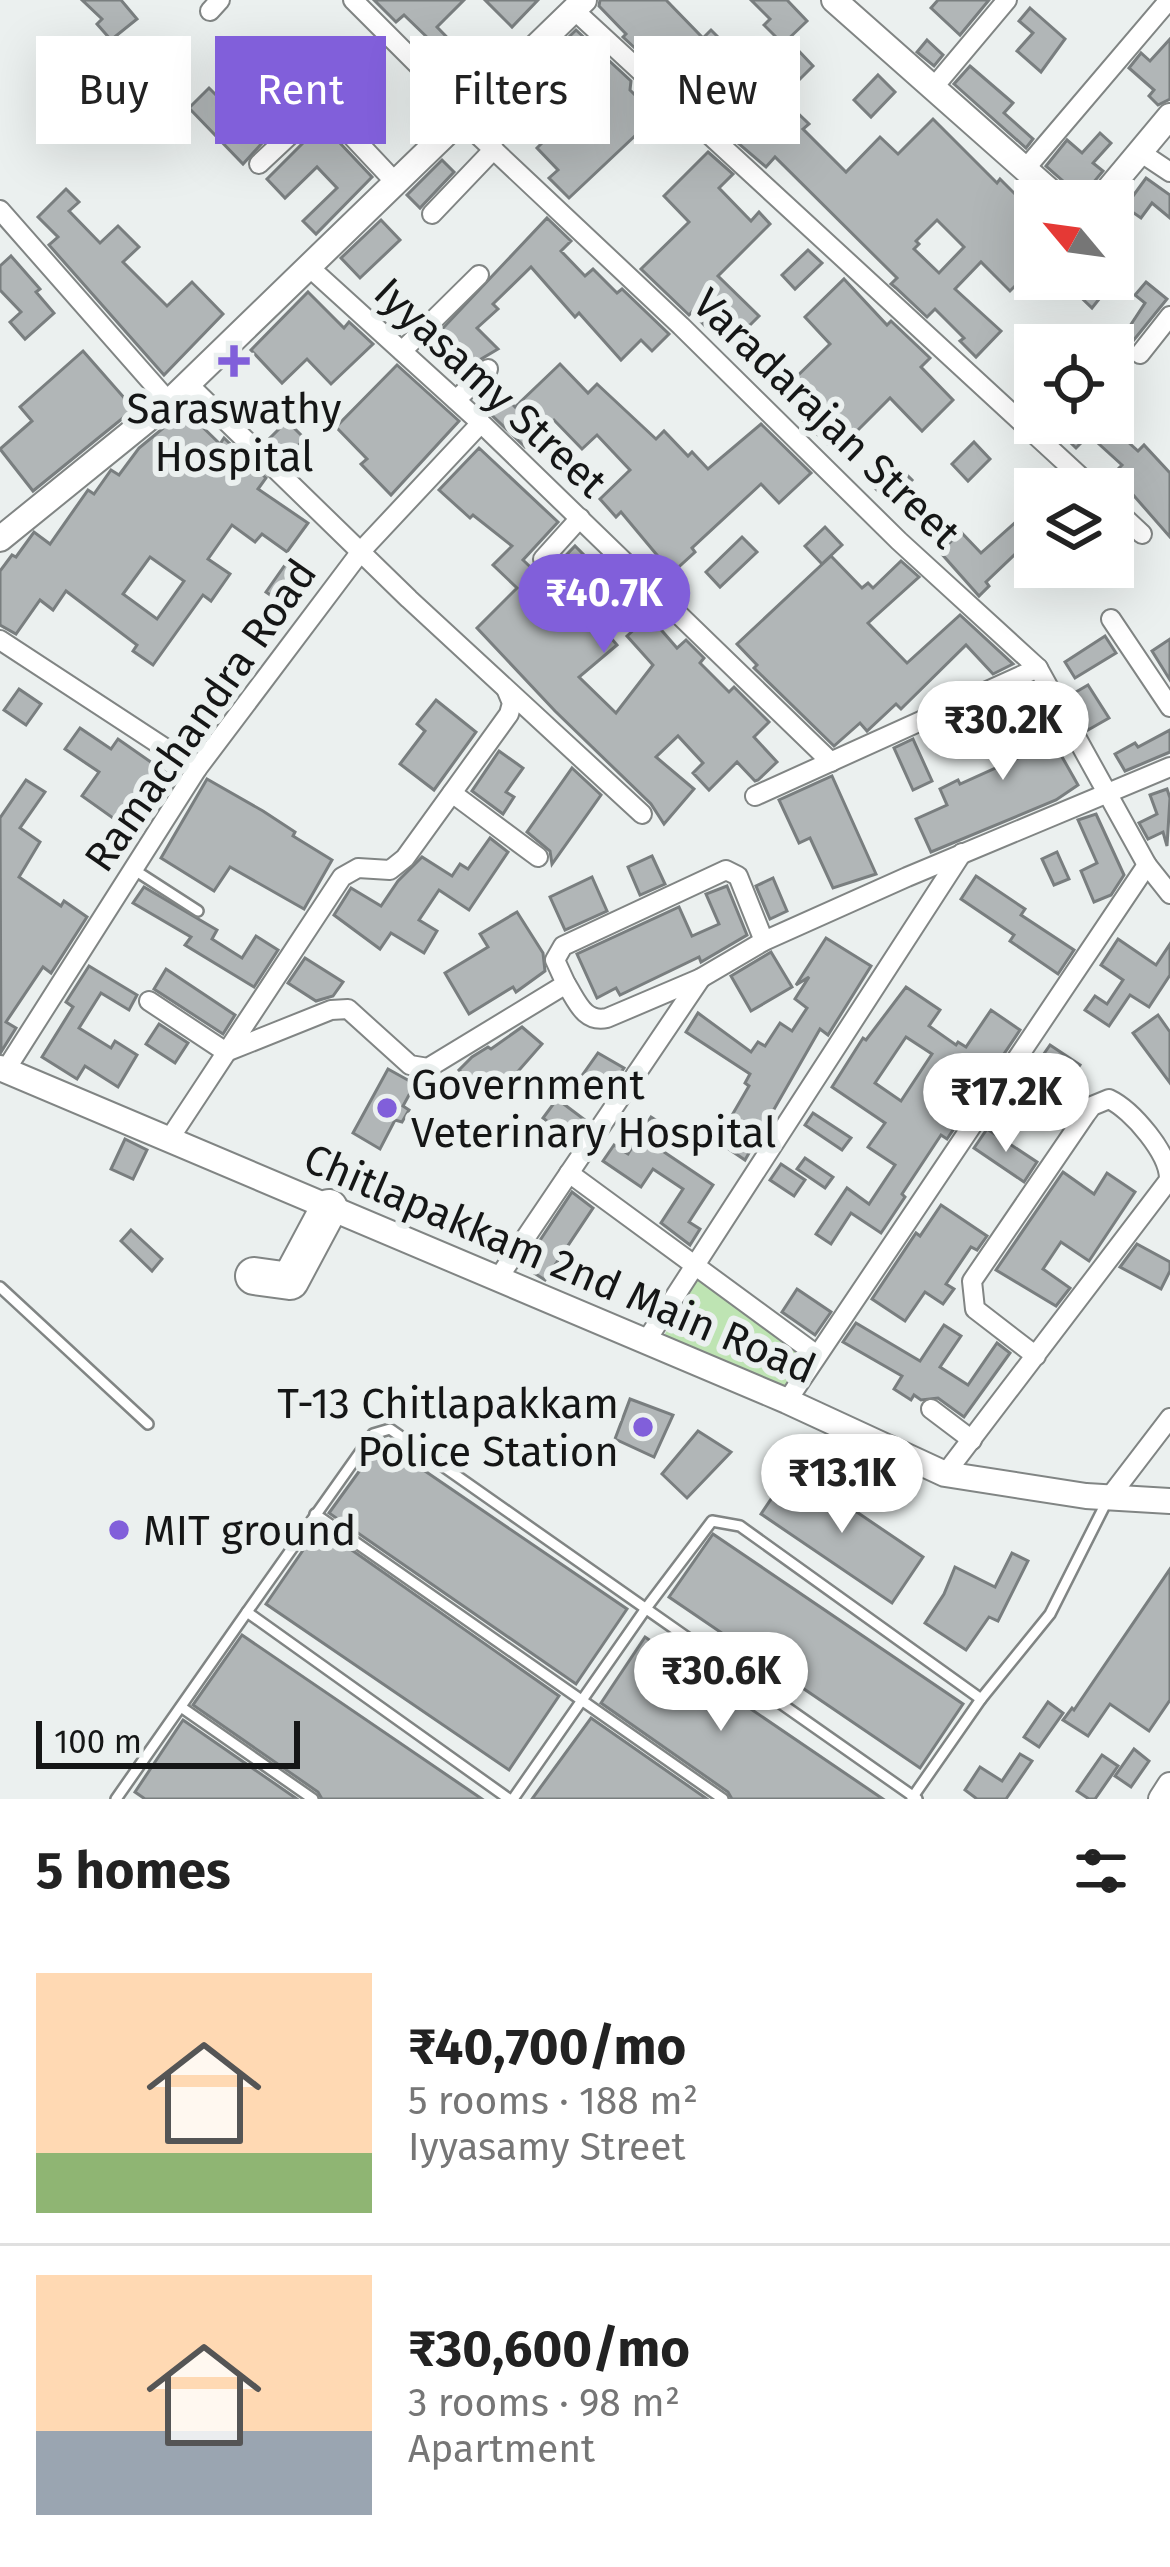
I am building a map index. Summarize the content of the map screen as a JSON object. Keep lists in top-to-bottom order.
{
  "streets": {
    "street": [
      "Iyyasamy Street",
      "Varadarajan Street",
      "Ramachandra Road",
      "Chitlapakkam 2nd Main Road"
    ]
  },
  "crossings": [
    ["Iyyasamy Street", "Ramachandra Road"],
    ["Ramachandra Road", "Chitlapakkam 2nd Main Road"]
  ],
  "places": {
    "health": ["Saraswathy Hospital"],
    "other": ["Government Veterinary Hospital", "T-13 Chitlapakkam Police Station", "MIT ground"]
  },
  "scale_bar": "100 m",
  "north": "top left",
  "page": {
    "chip": [
      "Buy",
      "Rent",
      "Filters",
      "New"
    ],
    "price": [
      "₹40.7K",
      "₹30.2K",
      "₹17.2K",
      "₹13.1K",
      "₹30.6K"
    ],
    "scale": "100 m",
    "heading": "5 homes",
    "list": [
      {
        "name": "₹40,700/mo",
        "note": "5 rooms · 188 m² · Iyyasamy Street"
      },
      {
        "name": "₹30,600/mo",
        "note": "3 rooms · 98 m² · Apartment"
      }
    ]
  }
}
